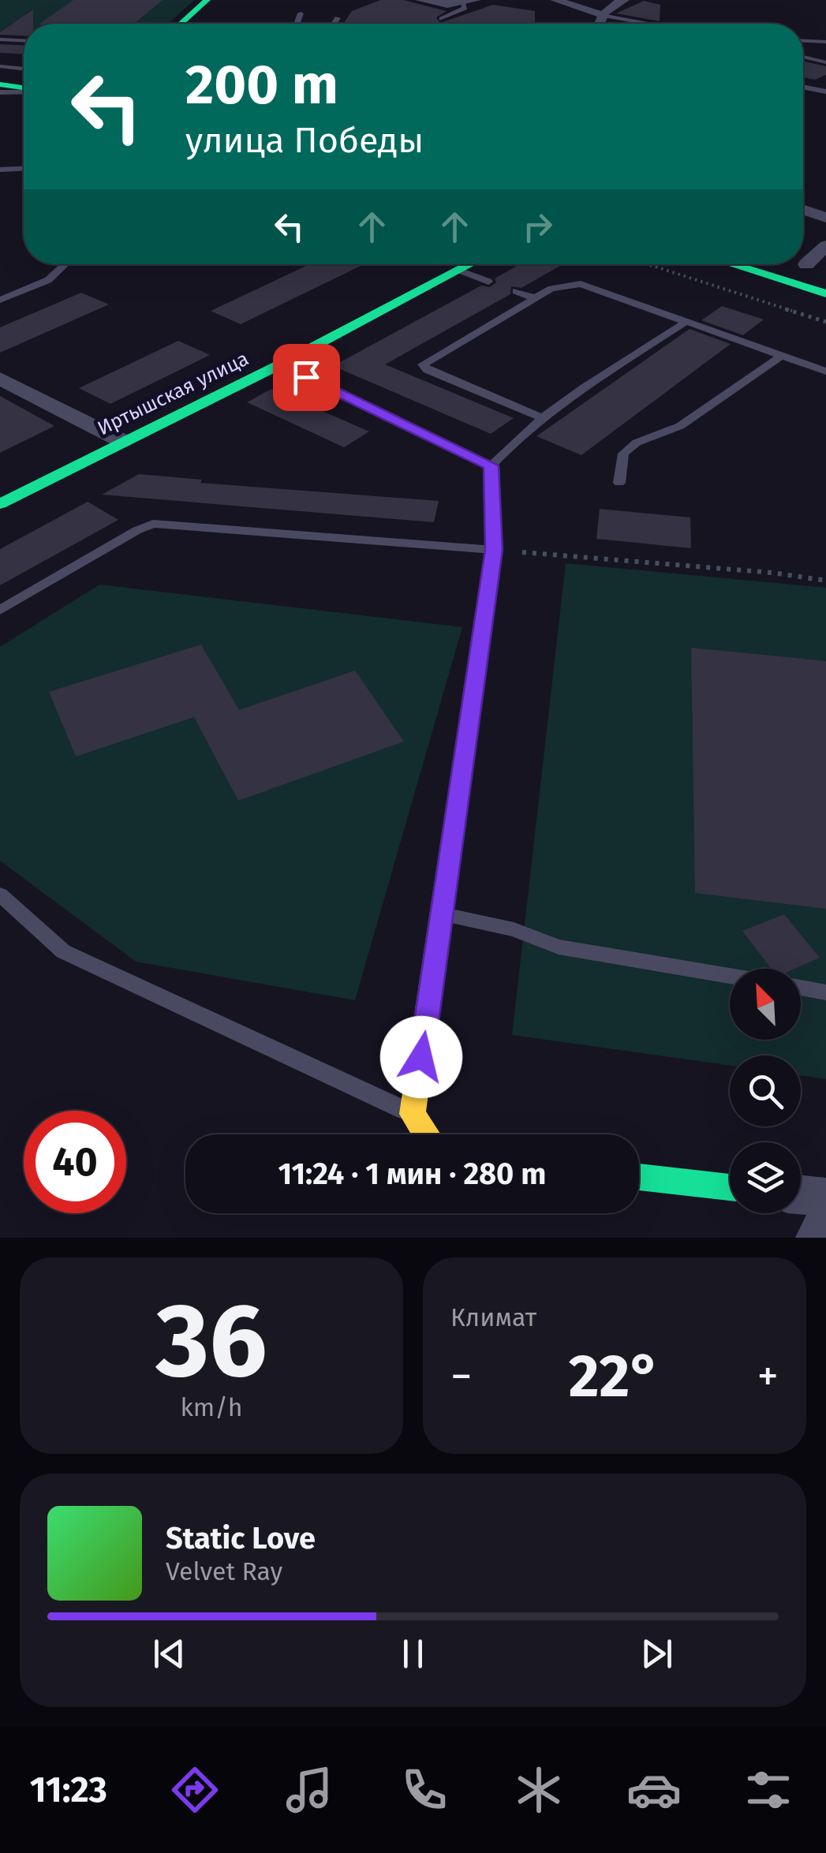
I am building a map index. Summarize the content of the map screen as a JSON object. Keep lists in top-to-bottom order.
{
  "streets": {
    "street": ["Иртышская улица"]
  },
  "north": "top left",
  "page": {
    "turn": ["200 m", "улица Победы"],
    "limit": "40",
    "trip": "11:24 · 1 мин · 280 m",
    "tile": [
      ["36", "km/h"],
      "Климат"
    ],
    "heat": ["−", "22°", "+"],
    "song": ["Static Love", "Velvet Ray"],
    "tabs": "11:23"
  }
}
